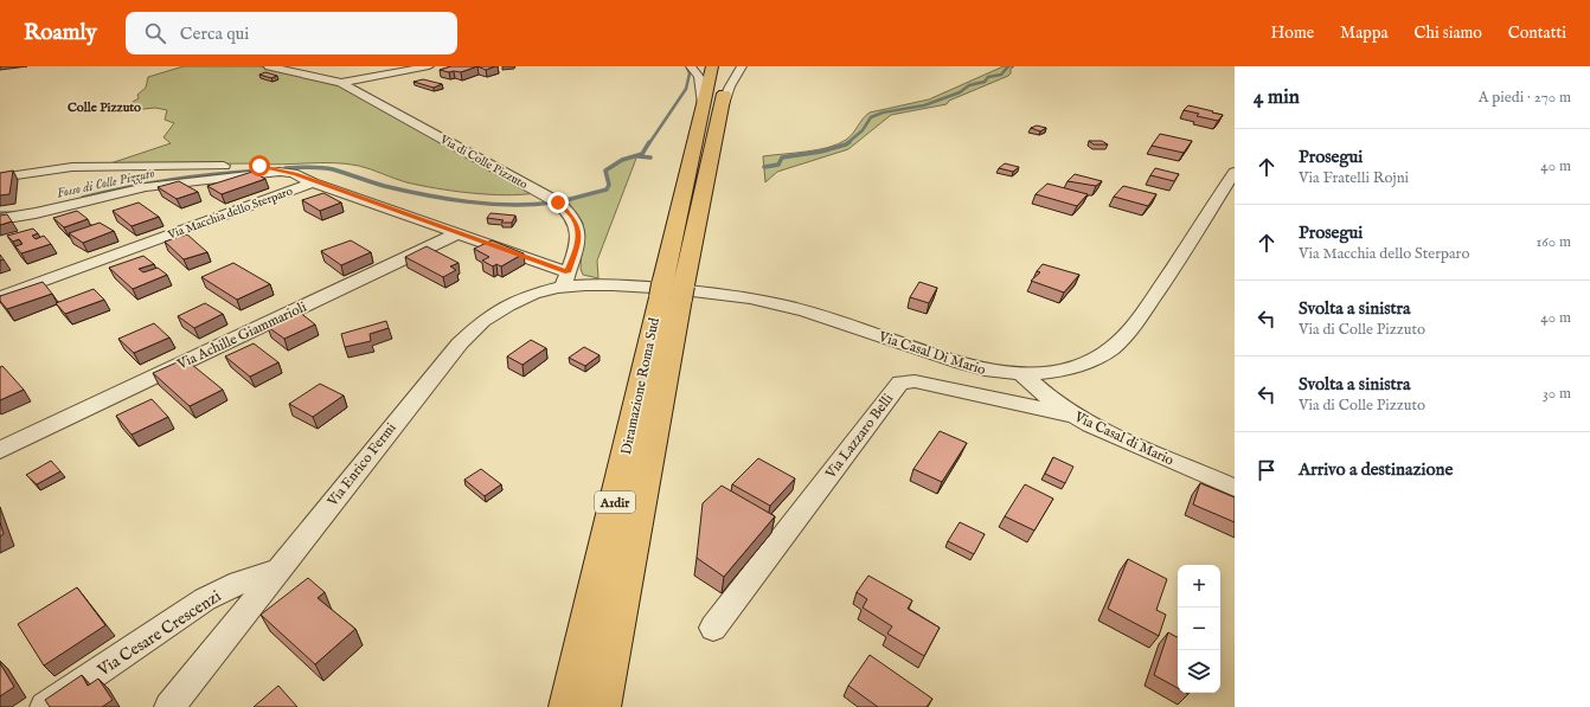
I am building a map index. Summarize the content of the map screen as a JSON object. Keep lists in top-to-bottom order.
{
  "streets": {
    "highway": ["Diramazione Roma Sud", "A1dir"],
    "street": [
      "Via di Colle Pizzuto",
      "Via Macchia dello Sterparo",
      "Via Achille Giammarioli",
      "Via Casal Di Mario",
      "Via Lazzaro Belli",
      "Via Casal di Mario",
      "Via Enrico Fermi",
      "Via Cesare Crescenzi"
    ]
  },
  "crossings": [
    ["Via di Colle Pizzuto", "Via Enrico Fermi"],
    ["Via Casal Di Mario", "Via Casal di Mario"],
    ["Via Casal Di Mario", "Via Enrico Fermi"],
    ["Via Lazzaro Belli", "Via Casal di Mario"],
    ["Via Enrico Fermi", "Via Cesare Crescenzi"]
  ],
  "districts": ["Colle Pizzuto"],
  "water": ["Fosso di Colle Pizzuto"],
  "page": {
    "header": "Roamly",
    "search": "Cerca qui",
    "nav": [
      "Home",
      "Mappa",
      "Chi siamo",
      "Contatti"
    ],
    "heading": ["4 min", "A piedi · 270 m"],
    "list": [
      ["Prosegui", "Via Fratelli Rojni", "40 m"],
      ["Prosegui", "Via Macchia dello Sterparo", "160 m"],
      ["Svolta a sinistra", "Via di Colle Pizzuto", "40 m"],
      ["Svolta a sinistra", "Via di Colle Pizzuto", "30 m"],
      "Arrivo a destinazione"
    ],
    "map_buttons": ["+", "−"]
  }
}
